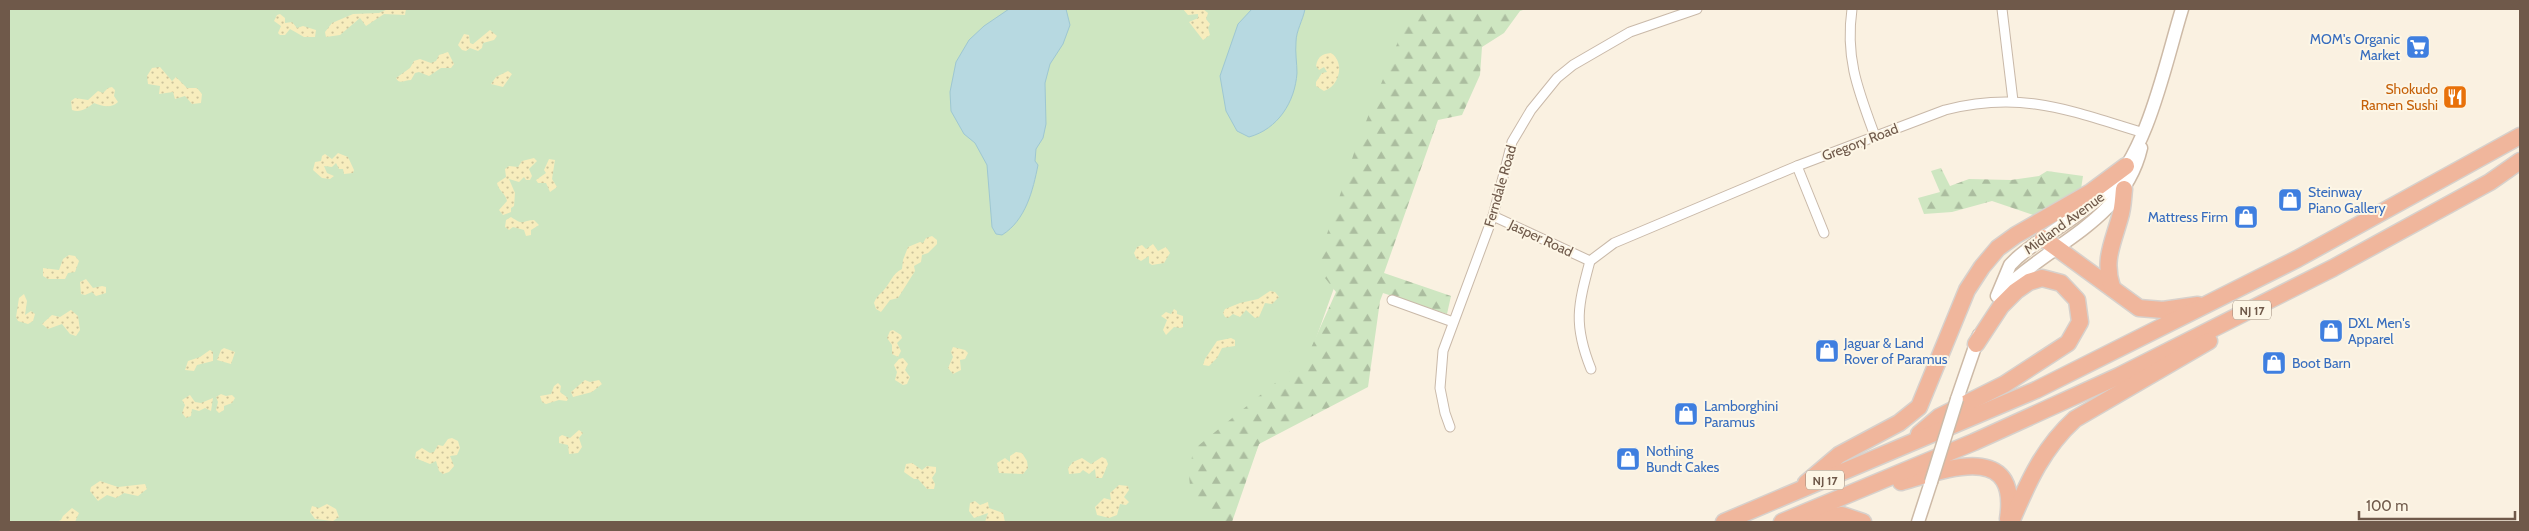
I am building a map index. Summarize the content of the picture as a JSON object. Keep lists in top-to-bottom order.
{
  "streets": {
    "highway": ["NJ 17"],
    "street": [
      "Gregory Road",
      "Ferndale Road",
      "Midland Avenue",
      "Jasper Road"
    ]
  },
  "crossings": [
    ["Gregory Road", "Midland Avenue"],
    ["Gregory Road", "Jasper Road"],
    ["Ferndale Road", "Jasper Road"]
  ],
  "places": {
    "supermarket": ["MOM's Organic Market"],
    "restaurant": ["Shokudo Ramen Sushi"],
    "shop": [
      "Steinway Piano Gallery",
      "Mattress Firm",
      "DXL Men's Apparel",
      "Jaguar & Land Rover of Paramus",
      "Boot Barn",
      "Lamborghini Paramus",
      "Nothing Bundt Cakes"
    ]
  },
  "scale_bar": "100 m"
}
